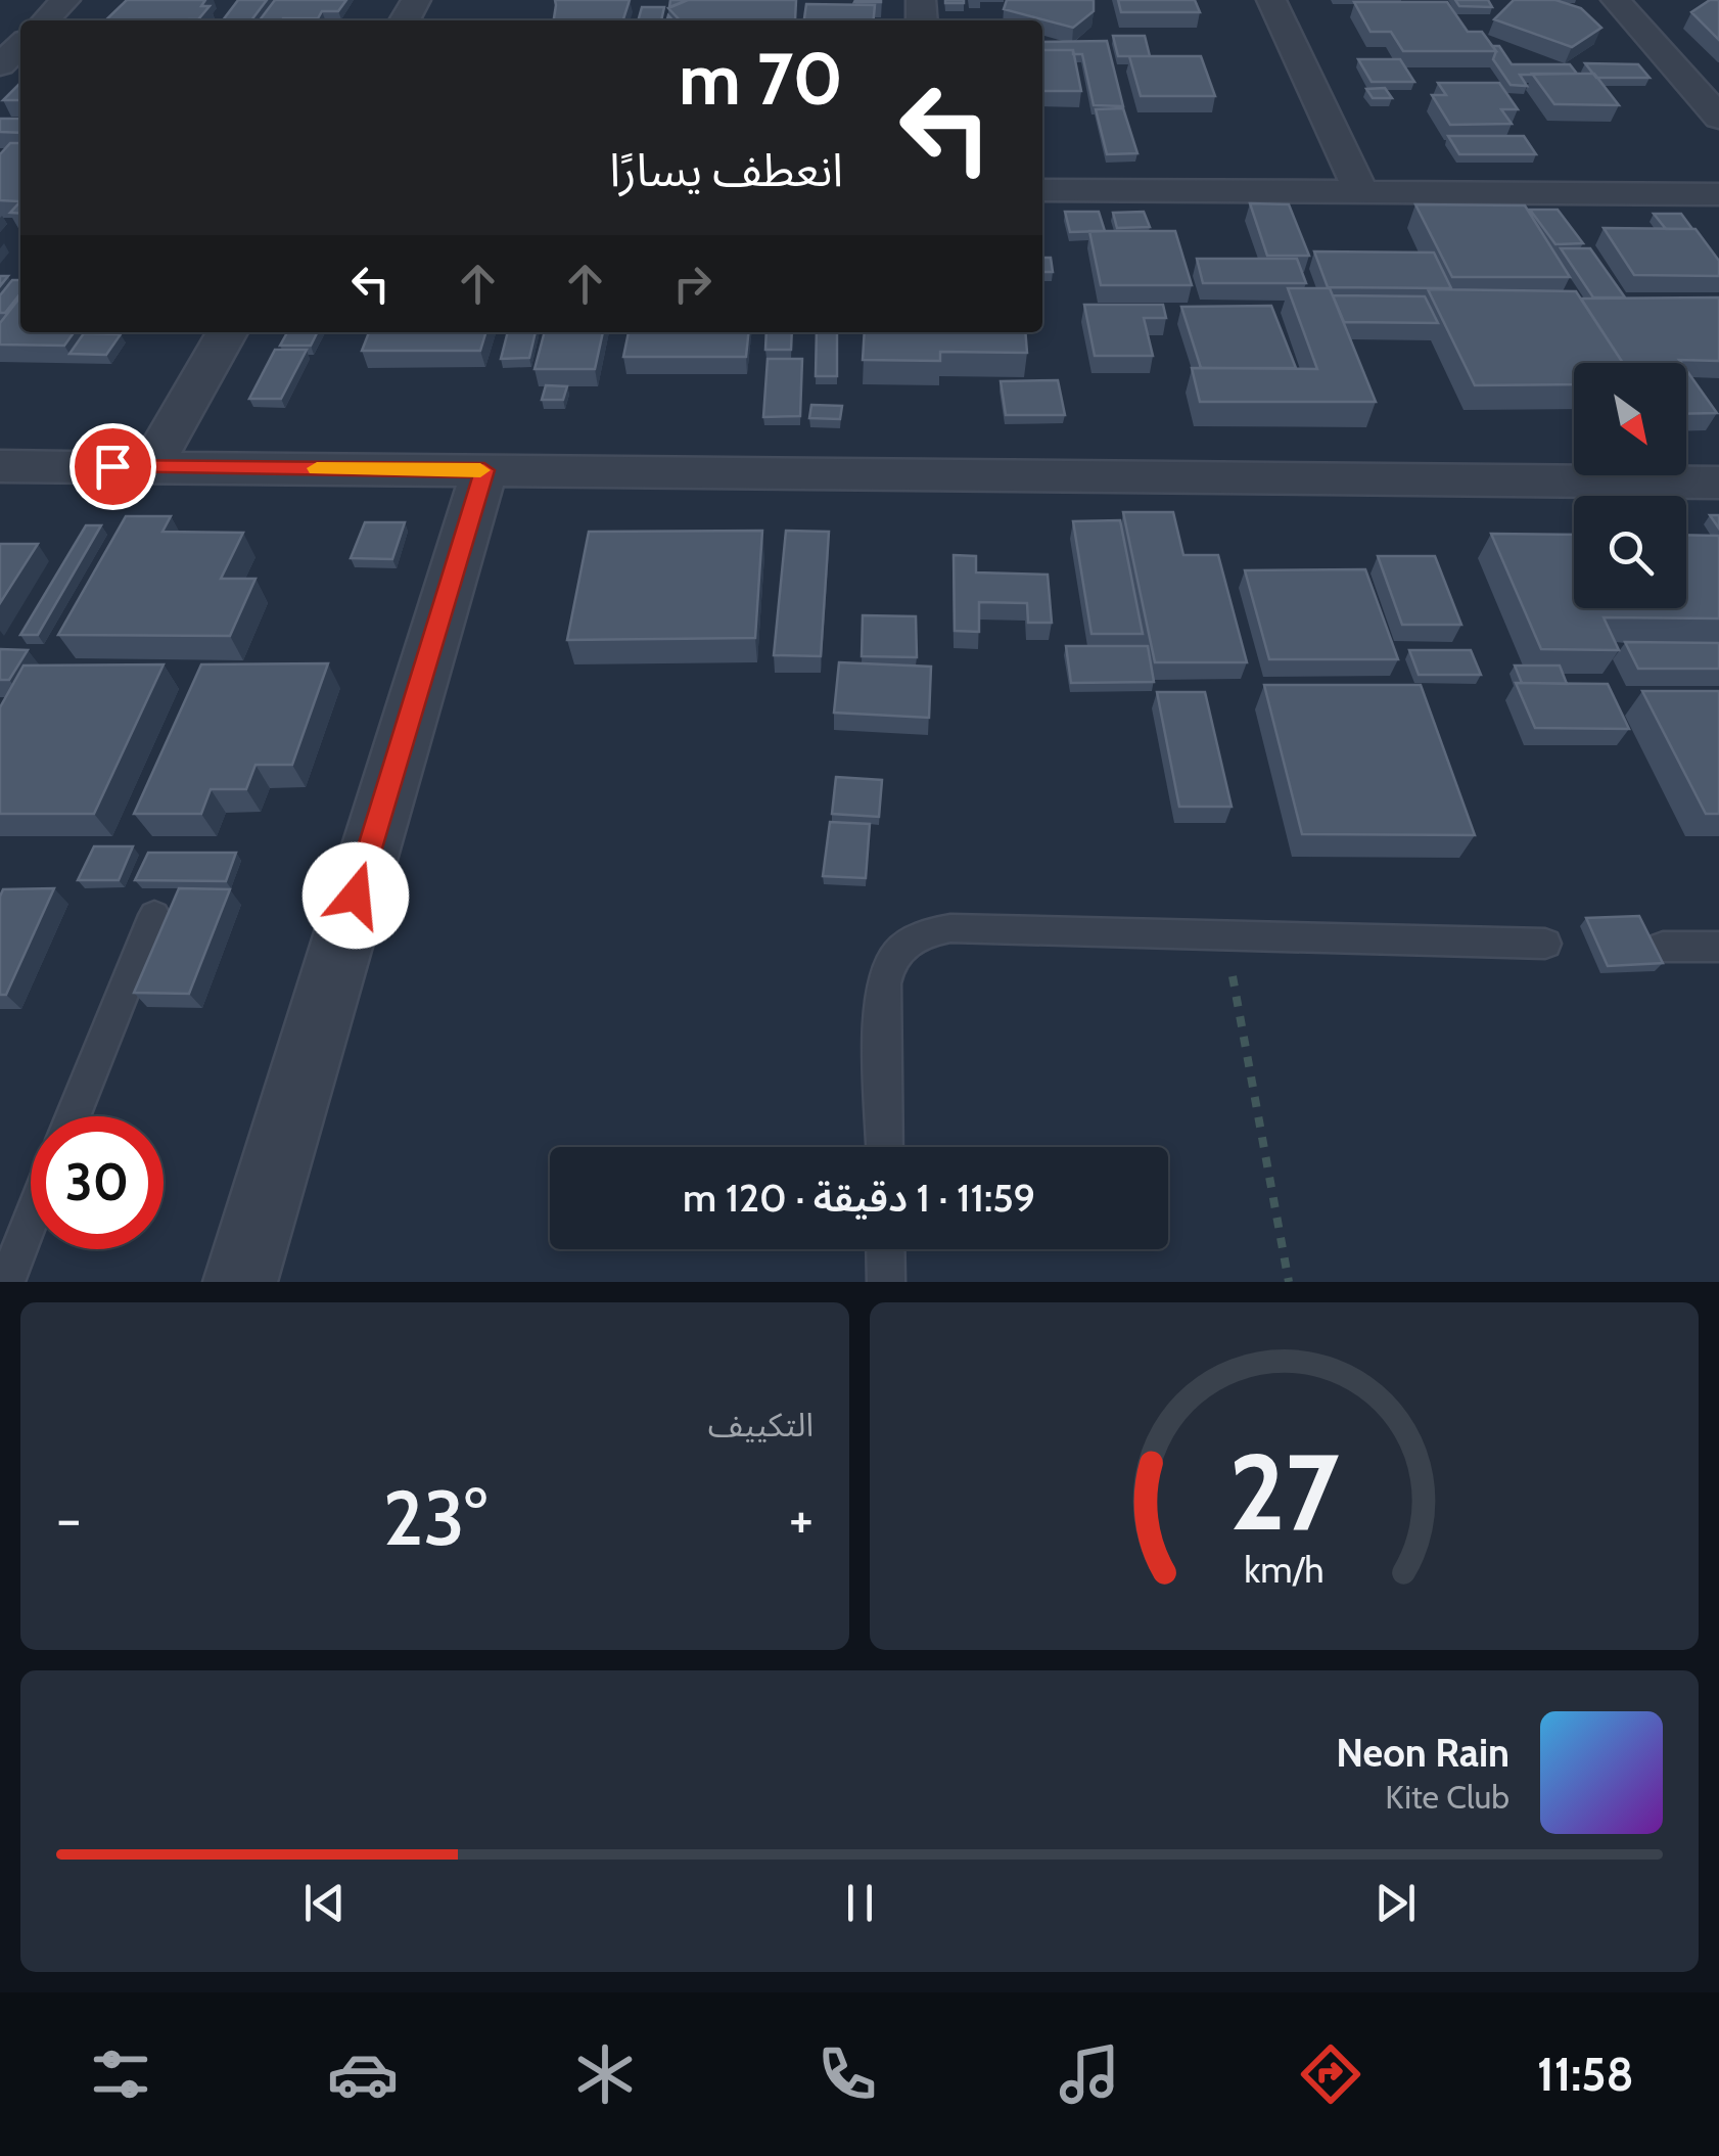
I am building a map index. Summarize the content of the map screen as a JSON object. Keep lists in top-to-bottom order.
{
  "north": "bottom right",
  "page": {
    "turn": ["70 m", "انعطف يسارًا"],
    "limit": "30",
    "trip": "11:59 · 1 دقيقة · 120 m",
    "tile": "التكييف",
    "heat": ["−", "23°", "+"],
    "song": ["Neon Rain", "Kite Club"],
    "tabs": "11:58",
    "gauge": ["27", "km/h"]
  }
}
